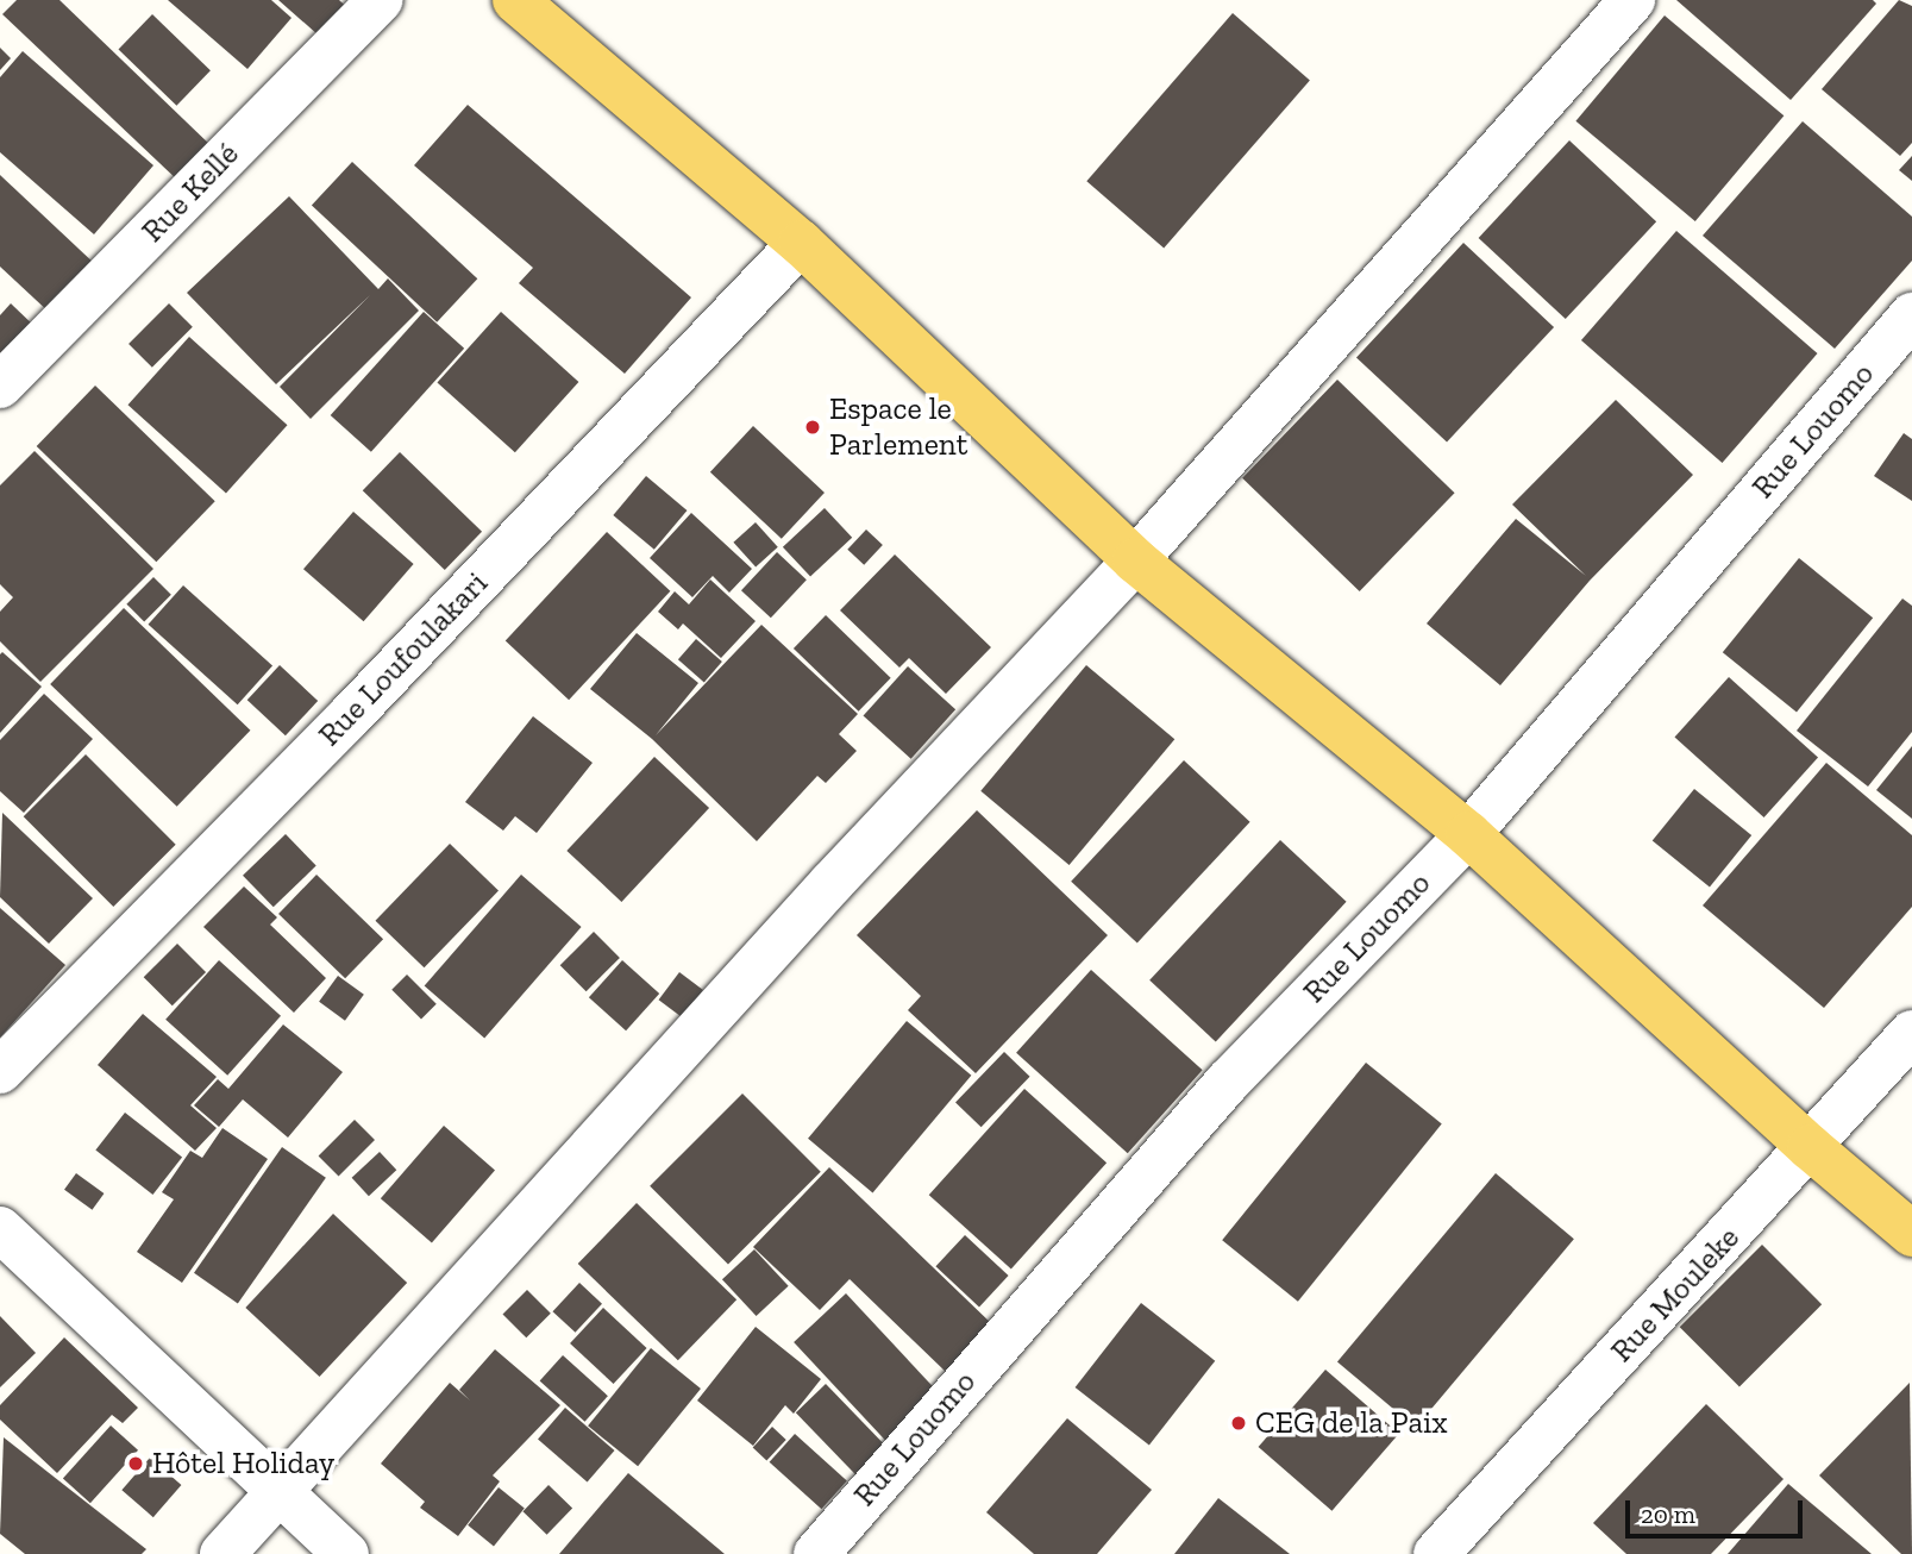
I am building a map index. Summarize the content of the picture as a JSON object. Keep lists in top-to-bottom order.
{
  "streets": {
    "street": [
      "Rue Kellé",
      "Rue Louomo",
      "Rue Loufoulakari",
      "Rue Mouleke"
    ]
  },
  "places": ["Espace le Parlement", "CEG de la Paix", "Hôtel Holiday"],
  "scale_bar": "20 m"
}
